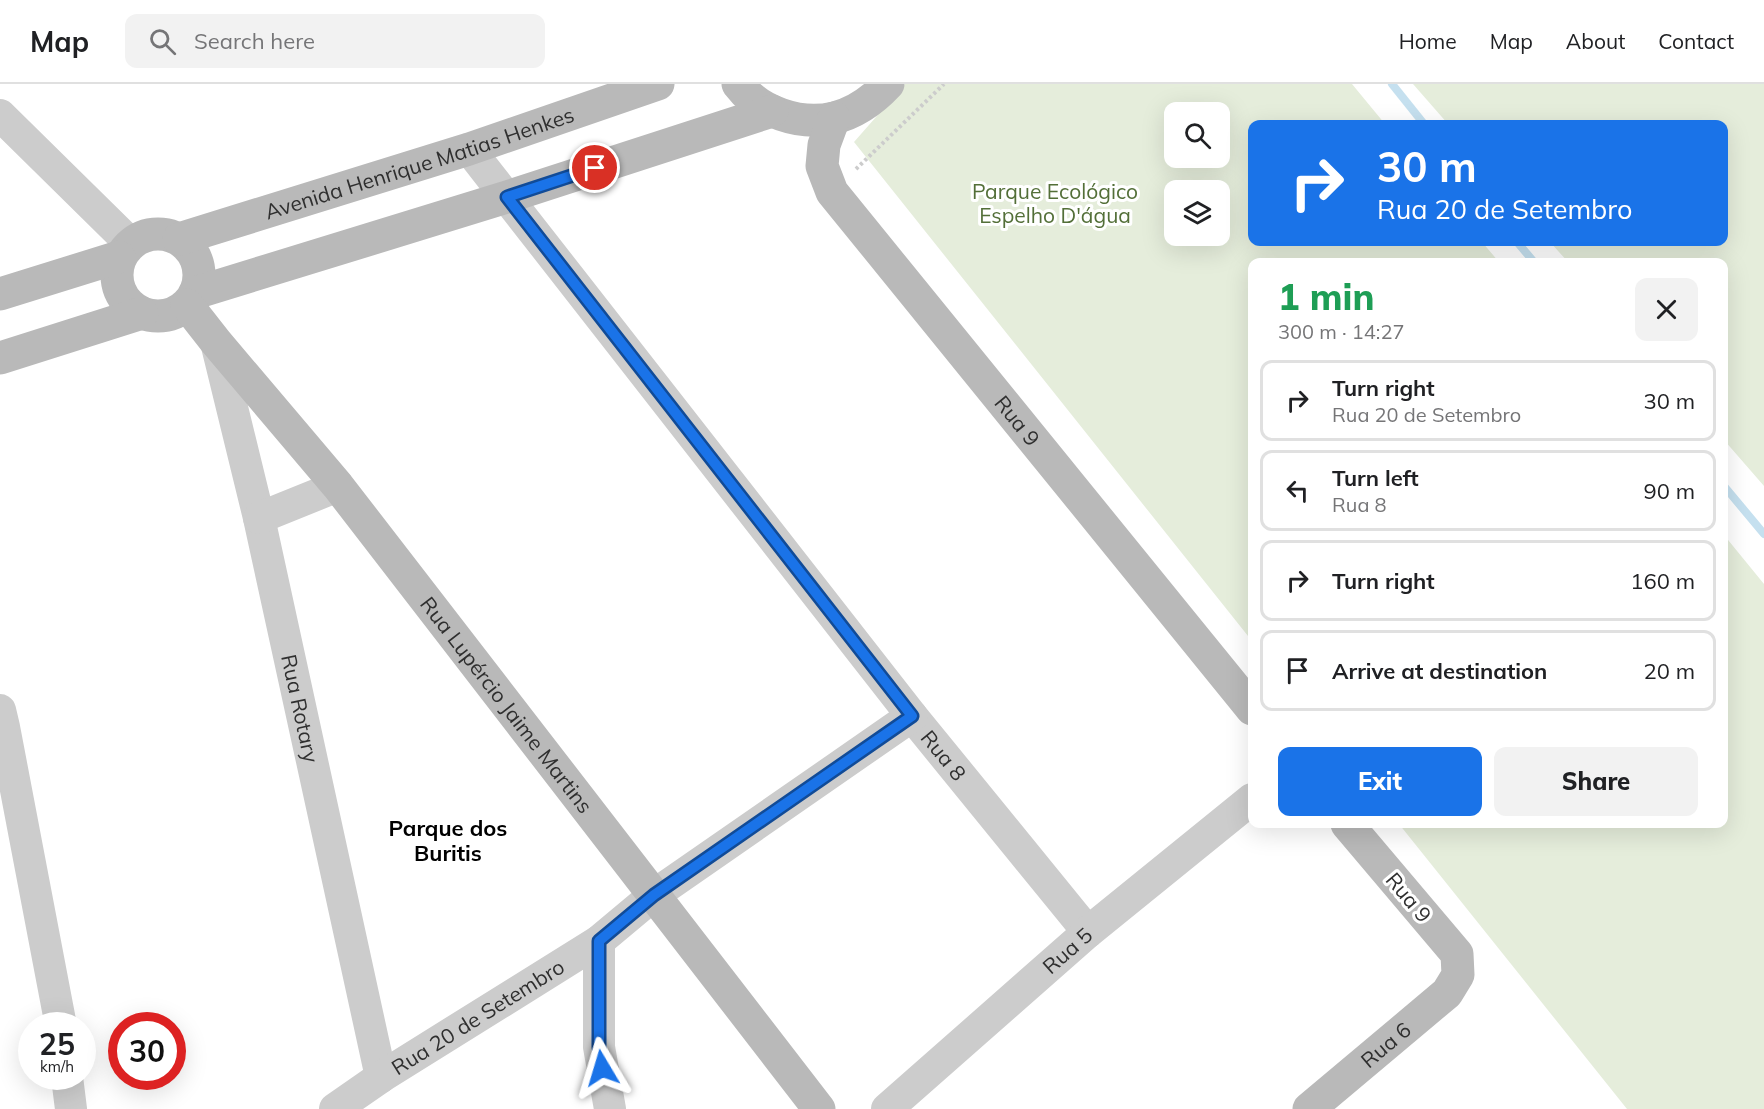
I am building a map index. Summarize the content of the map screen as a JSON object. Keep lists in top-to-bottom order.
{
  "streets": {
    "street": [
      "Avenida Henrique Matias Henkes",
      "Rua 9",
      "Rua Lupércio Jaime Martins",
      "Rua Rotary",
      "Rua 8",
      "Rua 5",
      "Rua 20 de Setembro",
      "Rua 6"
    ]
  },
  "crossings": [
    ["Avenida Henrique Matias Henkes", "Rua Lupércio Jaime Martins"],
    ["Avenida Henrique Matias Henkes", "Rua 8"],
    ["Rua 9", "Rua 6"],
    ["Rua Lupércio Jaime Martins", "Rua Rotary"],
    ["Rua Lupércio Jaime Martins", "Rua 20 de Setembro"],
    ["Rua Rotary", "Rua 20 de Setembro"],
    ["Rua 8", "Rua 5"],
    ["Rua 8", "Rua 20 de Setembro"]
  ],
  "districts": ["Parque dos Buritis"],
  "parks": ["Parque Ecológico Espelho D'água"],
  "page": {
    "header": "Map",
    "search": "Search here",
    "nav": [
      "Home",
      "Map",
      "About",
      "Contact"
    ],
    "turn": ["30 m", "Rua 20 de Setembro"],
    "heading": ["1 min", "300 m · 14:27"],
    "list": [
      {
        "name": "Turn right",
        "note": "Rua 20 de Setembro",
        "value": "30 m"
      },
      {
        "name": "Turn left",
        "note": "Rua 8",
        "value": "90 m"
      },
      {
        "name": "Turn right",
        "value": "160 m"
      },
      {
        "name": "Arrive at destination",
        "value": "20 m"
      }
    ],
    "buttons": ["Exit", "Share"],
    "speed": "25 km/h",
    "limit": "30"
  }
}
